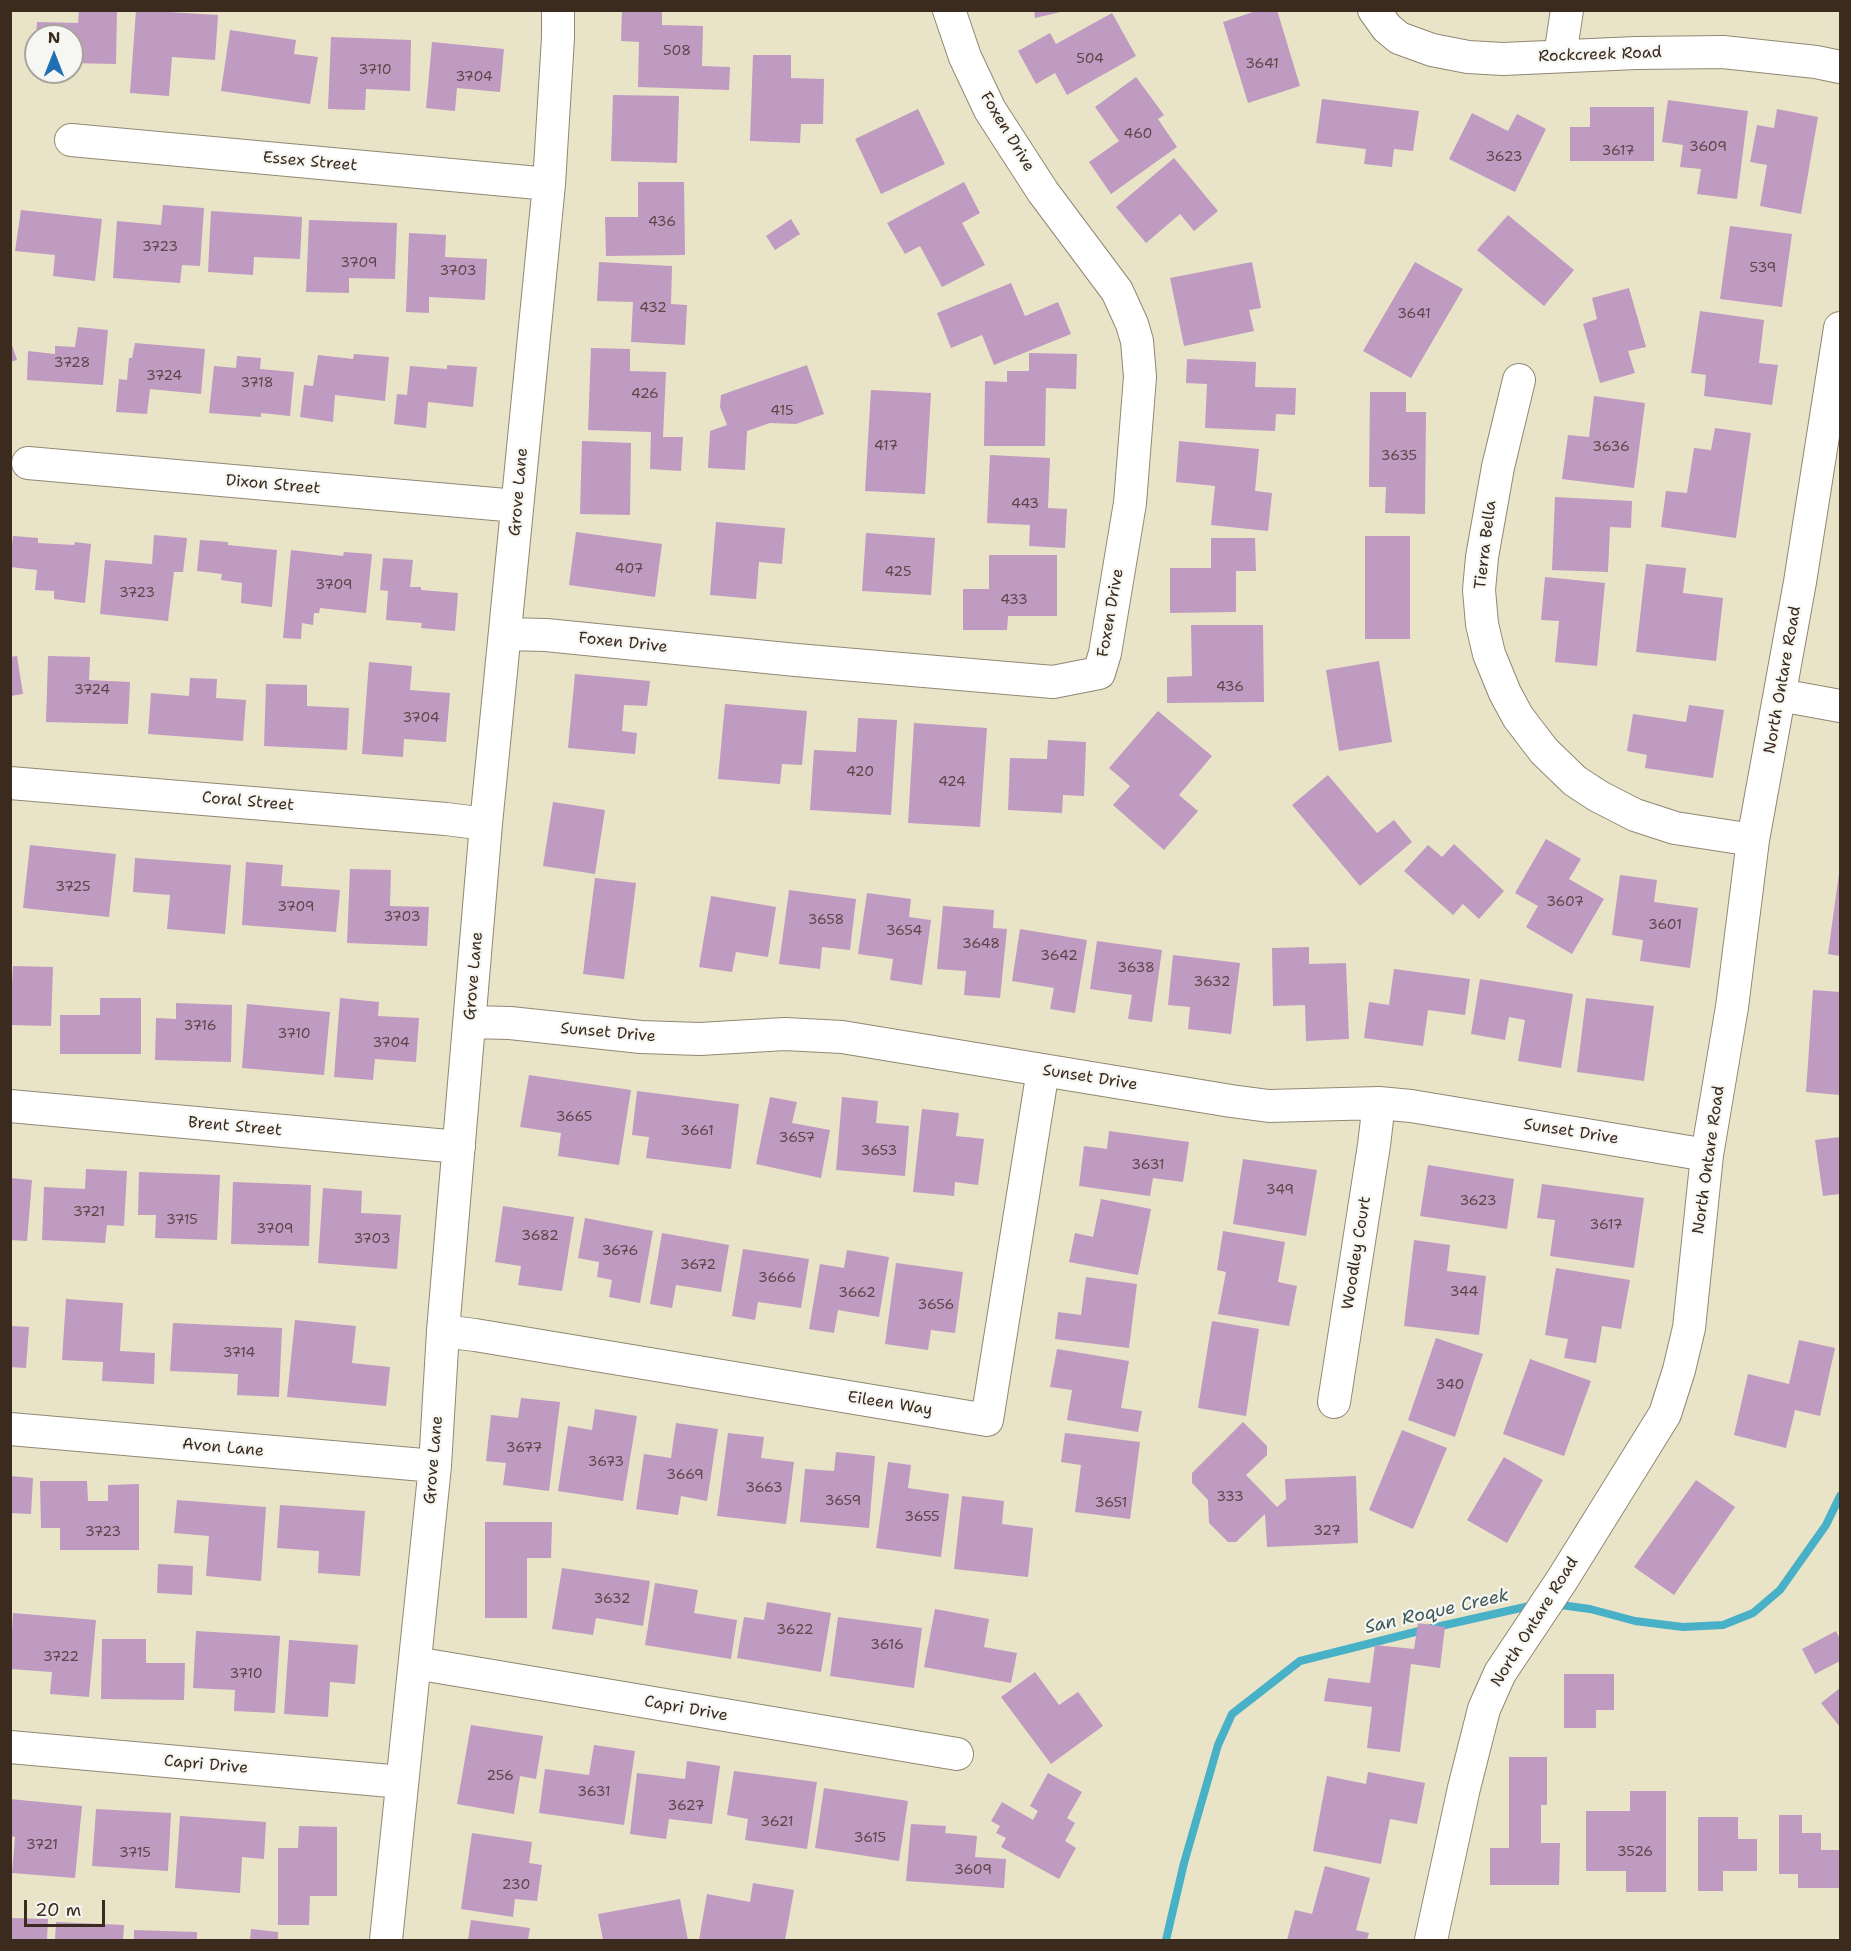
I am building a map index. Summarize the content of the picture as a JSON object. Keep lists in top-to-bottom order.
{
  "streets": {
    "street": [
      "Rockcreek Road",
      "Foxen Drive",
      "Essex Street",
      "Dixon Street",
      "Grove Lane",
      "Tierra Bella",
      "North Ontare Road",
      "Coral Street",
      "Sunset Drive",
      "Brent Street",
      "Woodley Court",
      "Eileen Way",
      "Avon Lane",
      "Capri Drive"
    ]
  },
  "crossings": [
    ["Foxen Drive", "Grove Lane"],
    ["Essex Street", "Grove Lane"],
    ["Dixon Street", "Grove Lane"],
    ["Grove Lane", "Coral Street"],
    ["Grove Lane", "Sunset Drive"],
    ["Grove Lane", "Brent Street"],
    ["Grove Lane", "Eileen Way"],
    ["Grove Lane", "Avon Lane"],
    ["Grove Lane", "Capri Drive"],
    ["Tierra Bella", "North Ontare Road"],
    ["North Ontare Road", "Sunset Drive"],
    ["Sunset Drive", "Woodley Court"],
    ["Sunset Drive", "Eileen Way"]
  ],
  "water": ["San Roque Creek"],
  "house_numbers": [
    "508",
    "504",
    "3641",
    "3710",
    "3704",
    "460",
    "3609",
    "3617",
    "3623",
    "436",
    "3723",
    "3709",
    "539",
    "3703",
    "432",
    "3641",
    "3728",
    "3724",
    "3718",
    "426",
    "415",
    "417",
    "3636",
    "3635",
    "443",
    "407",
    "425",
    "3709",
    "3723",
    "433",
    "436",
    "3724",
    "3704",
    "420",
    "424",
    "3725",
    "3607",
    "3709",
    "3703",
    "3658",
    "3601",
    "3654",
    "3648",
    "3642",
    "3638",
    "3632",
    "3716",
    "3710",
    "3704",
    "3665",
    "3661",
    "3657",
    "3653",
    "3631",
    "349",
    "3623",
    "3721",
    "3715",
    "3617",
    "3709",
    "3682",
    "3703",
    "3676",
    "3672",
    "3666",
    "344",
    "3662",
    "3656",
    "3714",
    "340",
    "3677",
    "3673",
    "3669",
    "3663",
    "333",
    "3659",
    "3651",
    "3655",
    "327",
    "3723",
    "3632",
    "3622",
    "3616",
    "3722",
    "3710",
    "256",
    "3631",
    "3627",
    "3621",
    "3615",
    "3721",
    "3526",
    "3715",
    "3609",
    "230"
  ],
  "scale_bar": "20 m",
  "north": "top"
}
